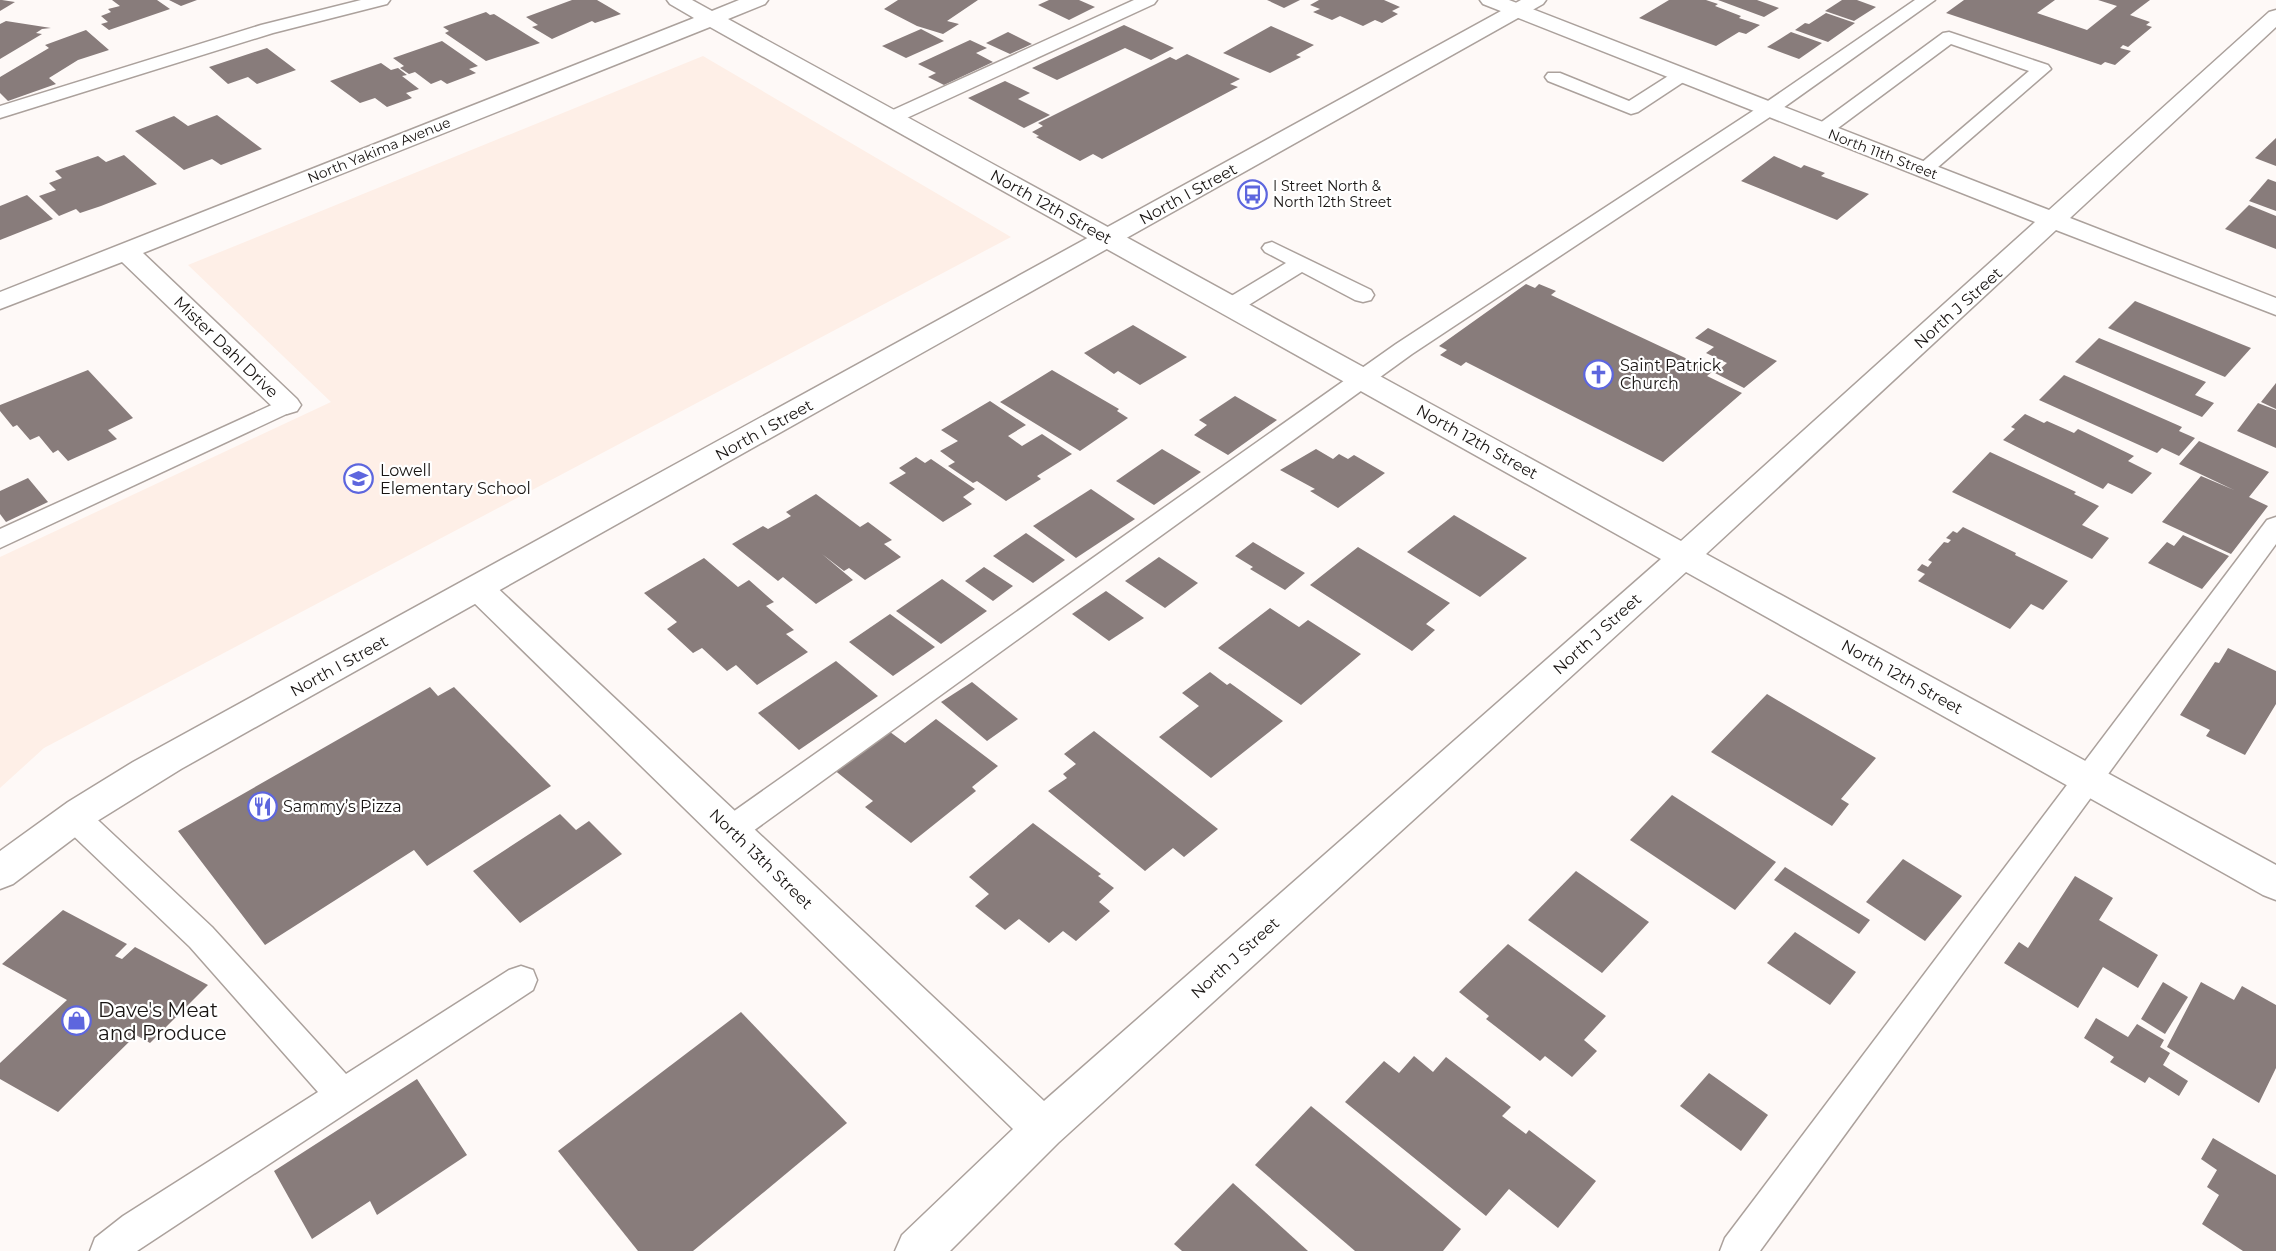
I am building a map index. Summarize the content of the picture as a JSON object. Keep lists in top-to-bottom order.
{
  "streets": {
    "street": [
      "North Yakima Avenue",
      "North 11th Street",
      "North I Street",
      "North 12th Street",
      "North J Street",
      "Mister Dahl Drive",
      "North 13th Street"
    ]
  },
  "crossings": [
    ["North Yakima Avenue", "North 12th Street"],
    ["North Yakima Avenue", "Mister Dahl Drive"],
    ["North 11th Street", "North I Street"],
    ["North 11th Street", "North J Street"],
    ["North I Street", "North 12th Street"],
    ["North I Street", "North 13th Street"],
    ["North 12th Street", "North J Street"],
    ["North J Street", "North 13th Street"]
  ],
  "places": {
    "bus stop": ["I Street North & North 12th Street"],
    "church": ["Saint Patrick Church"],
    "school or university": ["Lowell Elementary School"],
    "restaurant": ["Sammy’s Pizza"],
    "shop": ["Dave's Meat and Produce"]
  }
}
